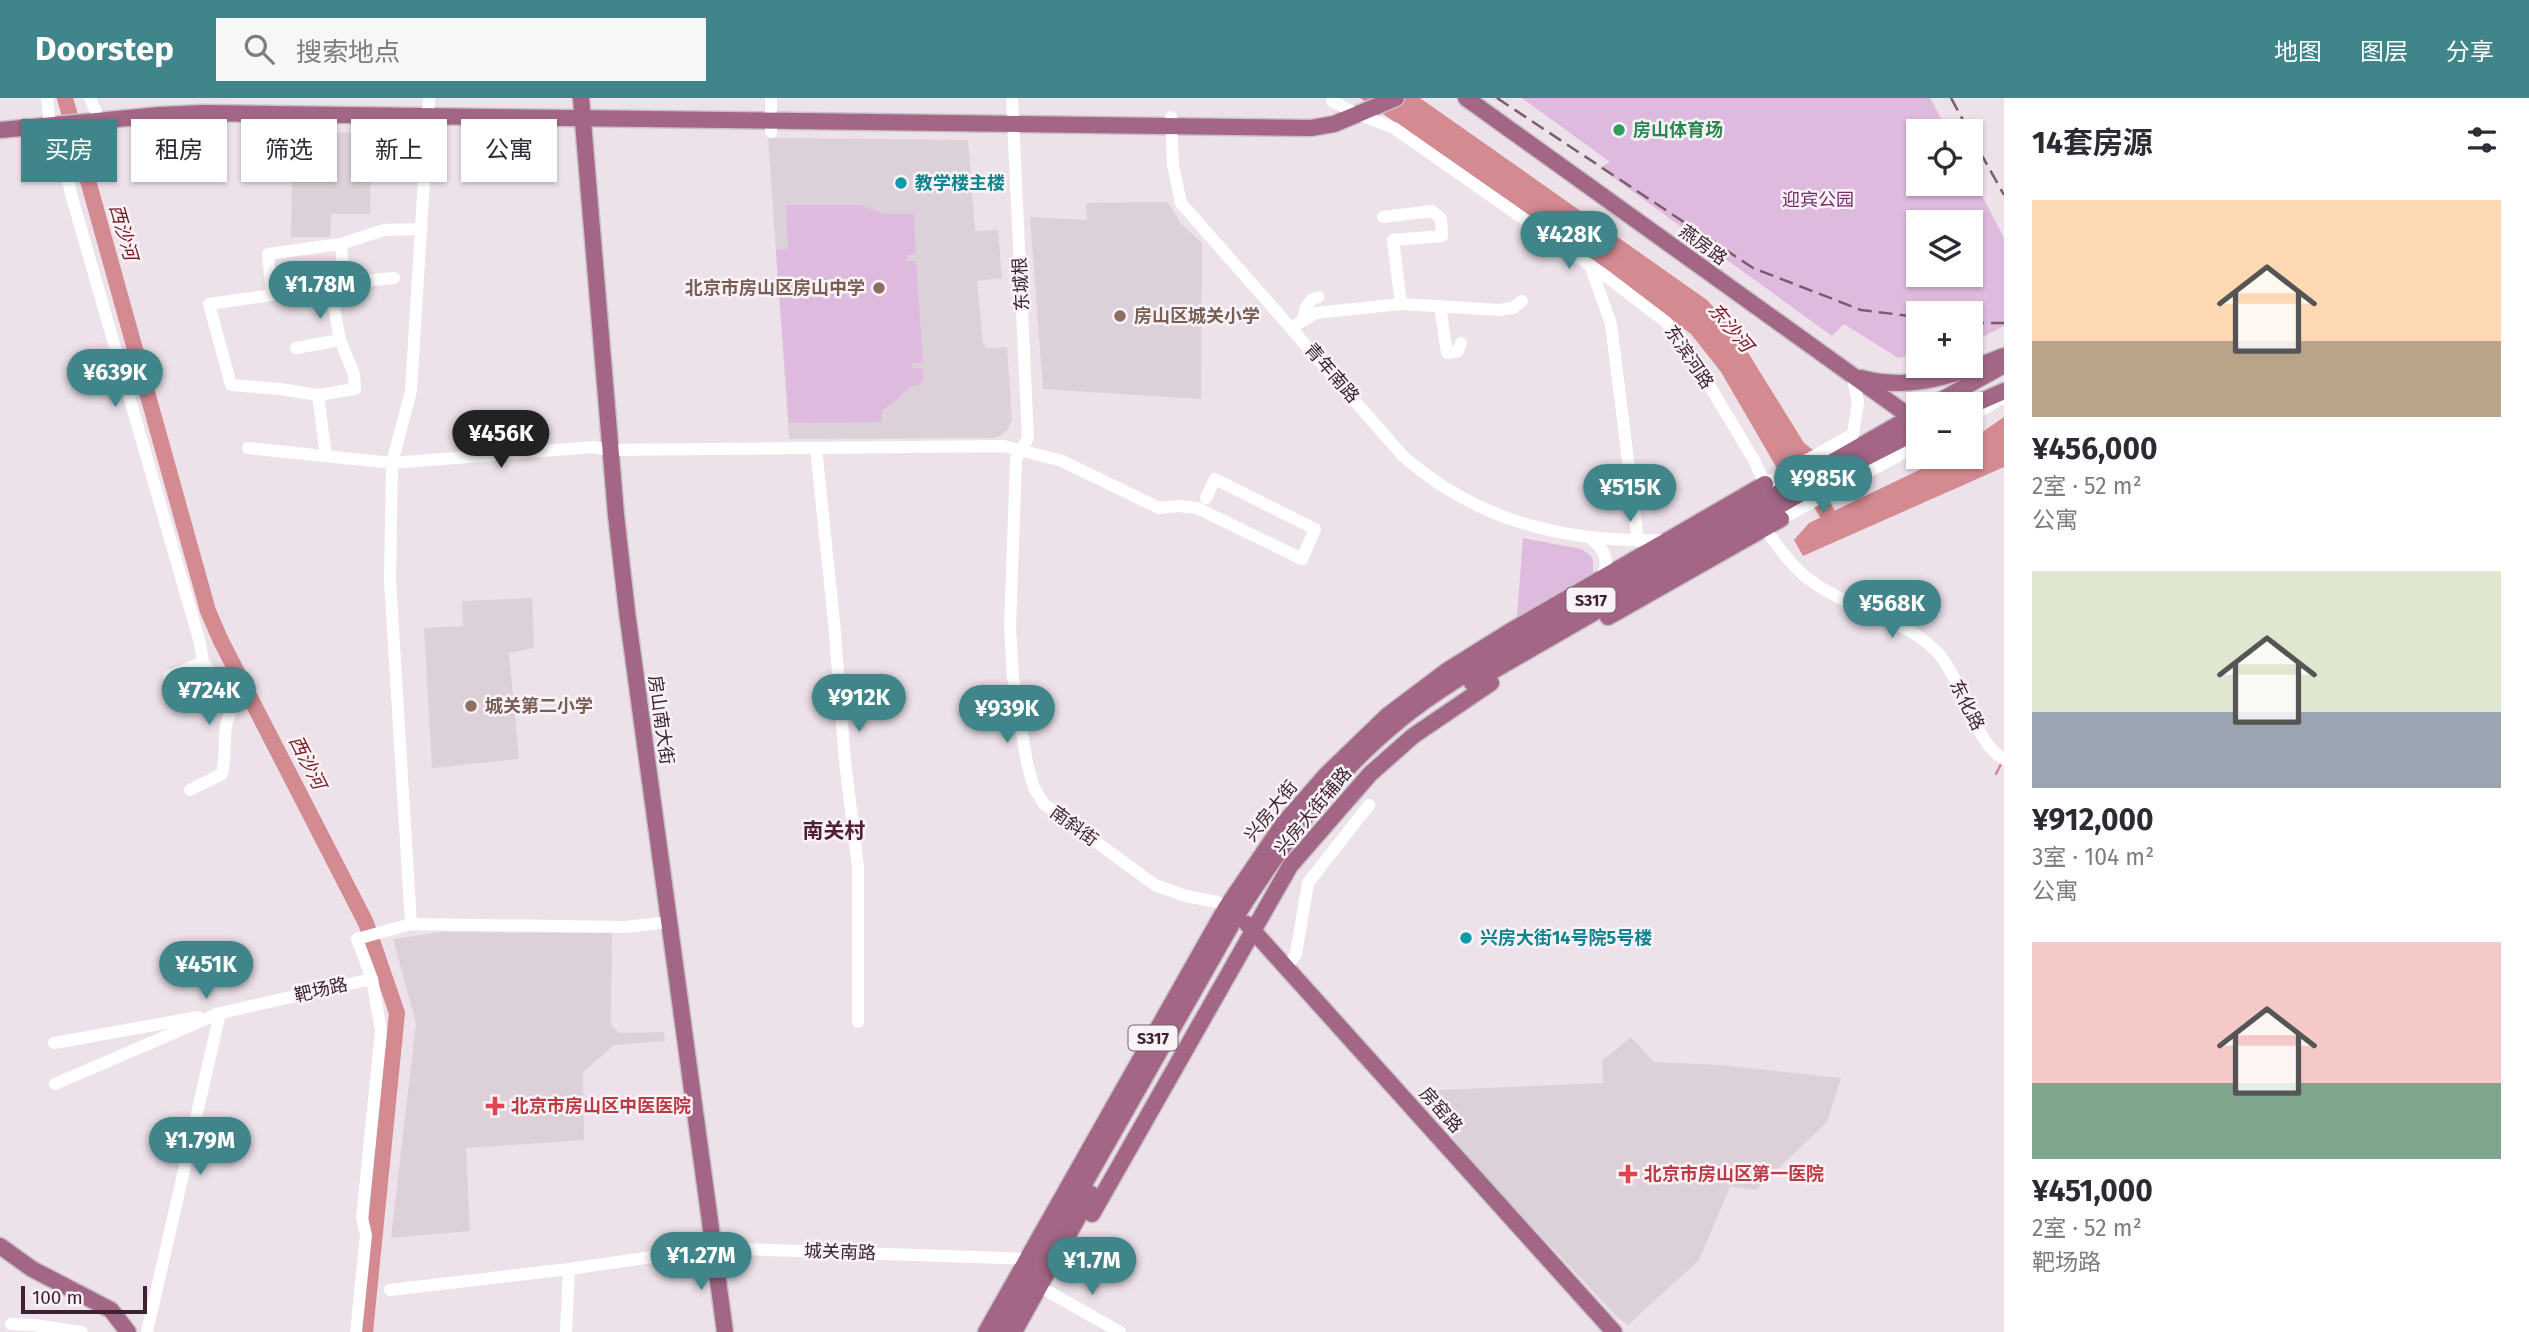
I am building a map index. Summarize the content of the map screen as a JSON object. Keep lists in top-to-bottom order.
{
  "streets": {
    "main road": [
      "燕房路",
      "S317",
      "房山南大街",
      "兴房大街",
      "兴房大街辅路",
      "房窑路"
    ],
    "street": [
      "东城根",
      "东滨河路",
      "青年南路",
      "东化路",
      "南斜街",
      "靶场路",
      "城关南路"
    ]
  },
  "crossings": [
    ["东城根", "南斜街"],
    ["东滨河路", "兴房大街"],
    ["青年南路", "兴房大街"],
    ["东化路", "兴房大街辅路"],
    ["房山南大街", "靶场路"],
    ["房山南大街", "城关南路"],
    ["兴房大街", "兴房大街辅路"],
    ["兴房大街", "南斜街"],
    ["兴房大街", "房窑路"],
    ["兴房大街", "城关南路"],
    ["兴房大街辅路", "南斜街"],
    ["兴房大街辅路", "房窑路"],
    ["南斜街", "房窑路"]
  ],
  "districts": ["南关村"],
  "water": ["西沙河", "东沙河"],
  "parks": ["迎宾公园"],
  "places": {
    "other": [
      "房山体育场",
      "教学楼主楼",
      "北京市房山区房山中学",
      "房山区城关小学",
      "城关第二小学",
      "兴房大街14号院5号楼"
    ],
    "health": ["北京市房山区中医医院", "北京市房山区第一医院"]
  },
  "scale_bar": "100 m",
  "page": {
    "header": "Doorstep",
    "search": "搜索地点",
    "nav": ["地图", "图层", "分享"],
    "heading": "14套房源",
    "map_buttons": ["+", "−"],
    "chip": [
      "买房",
      "租房",
      "筛选",
      "新上",
      "公寓"
    ],
    "list": [
      {
        "name": "¥456,000",
        "note": "2室 · 52 m² · 公寓"
      },
      {
        "name": "¥912,000",
        "note": "3室 · 104 m² · 公寓"
      },
      {
        "name": "¥451,000",
        "note": "2室 · 52 m² · 靶场路"
      }
    ],
    "price": [
      "¥428K",
      "¥1.78M",
      "¥639K",
      "¥456K",
      "¥985K",
      "¥515K",
      "¥568K",
      "¥724K",
      "¥912K",
      "¥939K",
      "¥451K",
      "¥1.79M",
      "¥1.27M",
      "¥1.7M"
    ],
    "scale": "100 m"
  }
}
